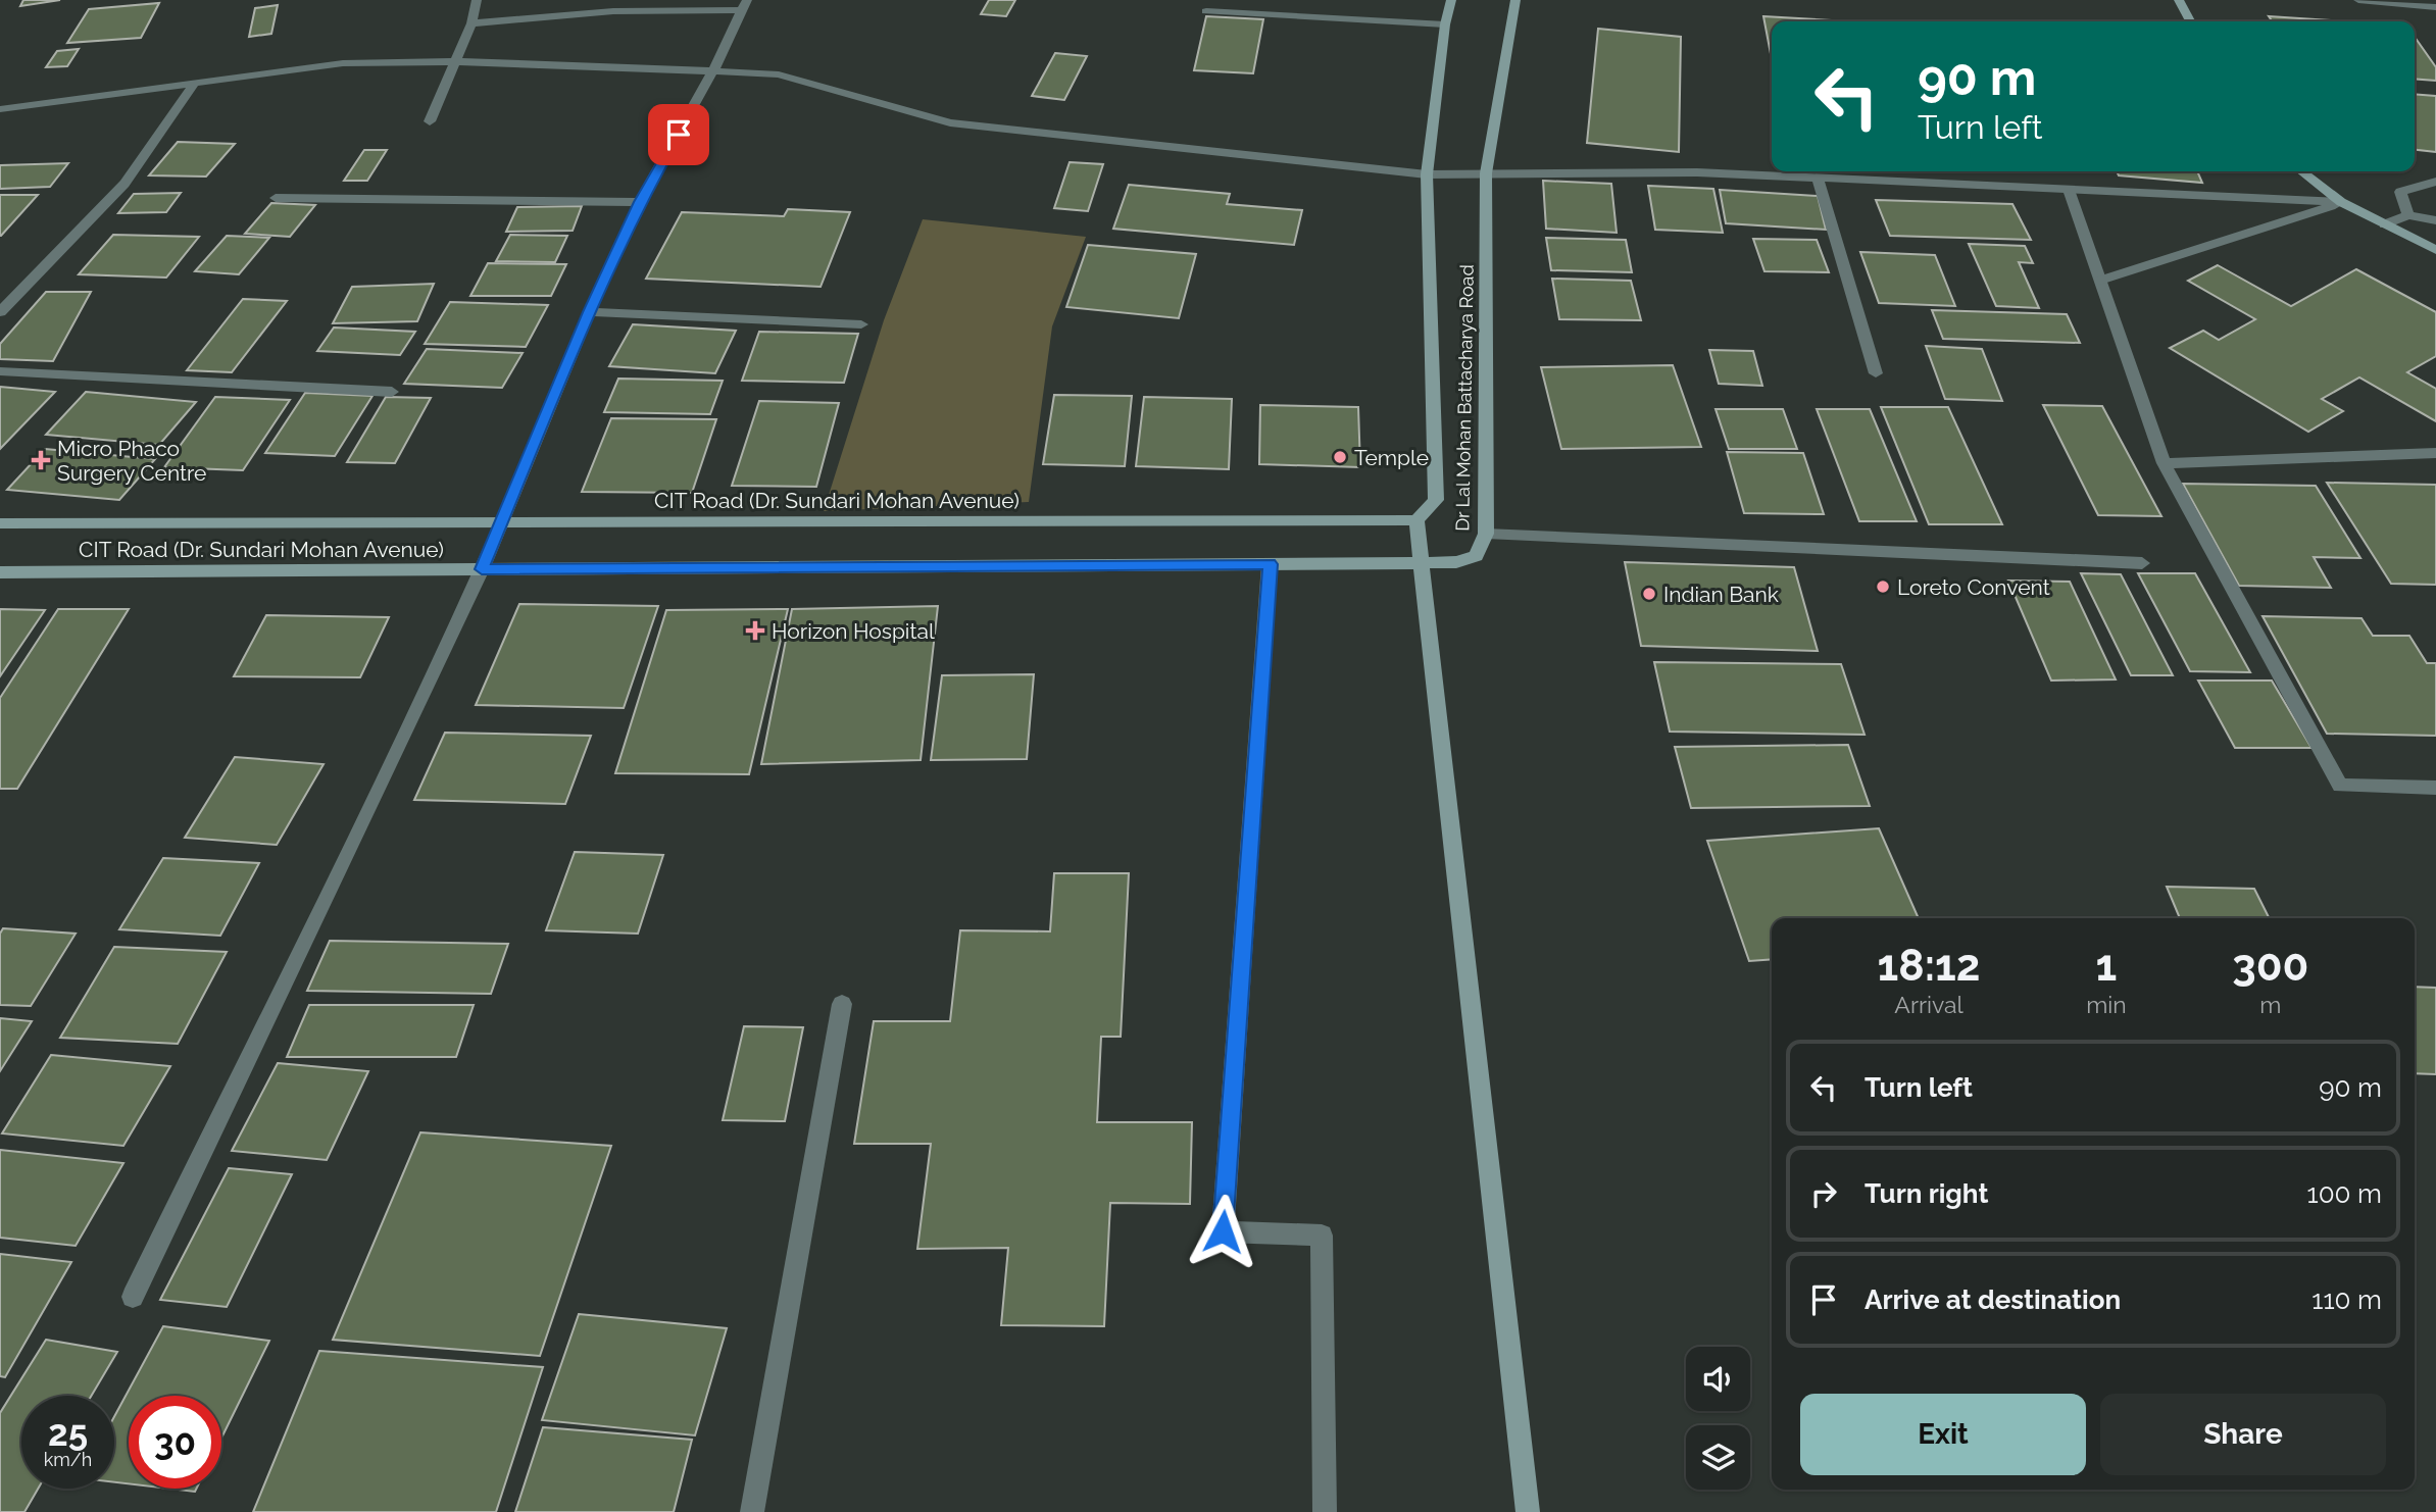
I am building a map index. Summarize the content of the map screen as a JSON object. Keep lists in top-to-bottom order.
{
  "streets": {
    "main road": ["Dr Lal Mohan Battacharya Road", "CIT Road (Dr. Sundari Mohan Avenue)"]
  },
  "crossings": [
    ["Dr Lal Mohan Battacharya Road", "CIT Road (Dr. Sundari Mohan Avenue)"]
  ],
  "places": {
    "other": ["Temple", "Loreto Convent", "Indian Bank"],
    "health": ["Micro Phaco Surgery Centre", "Horizon Hospital"]
  },
  "page": {
    "turn": ["90 m", "Turn left"],
    "eta": [
      "18:12",
      "Arrival",
      "1",
      "min",
      "300",
      "m"
    ],
    "list": [
      {
        "name": "Turn left",
        "value": "90 m"
      },
      {
        "name": "Turn right",
        "value": "100 m"
      },
      {
        "name": "Arrive at destination",
        "value": "110 m"
      }
    ],
    "buttons": ["Exit", "Share"],
    "speed": "25 km/h",
    "limit": "30"
  }
}
